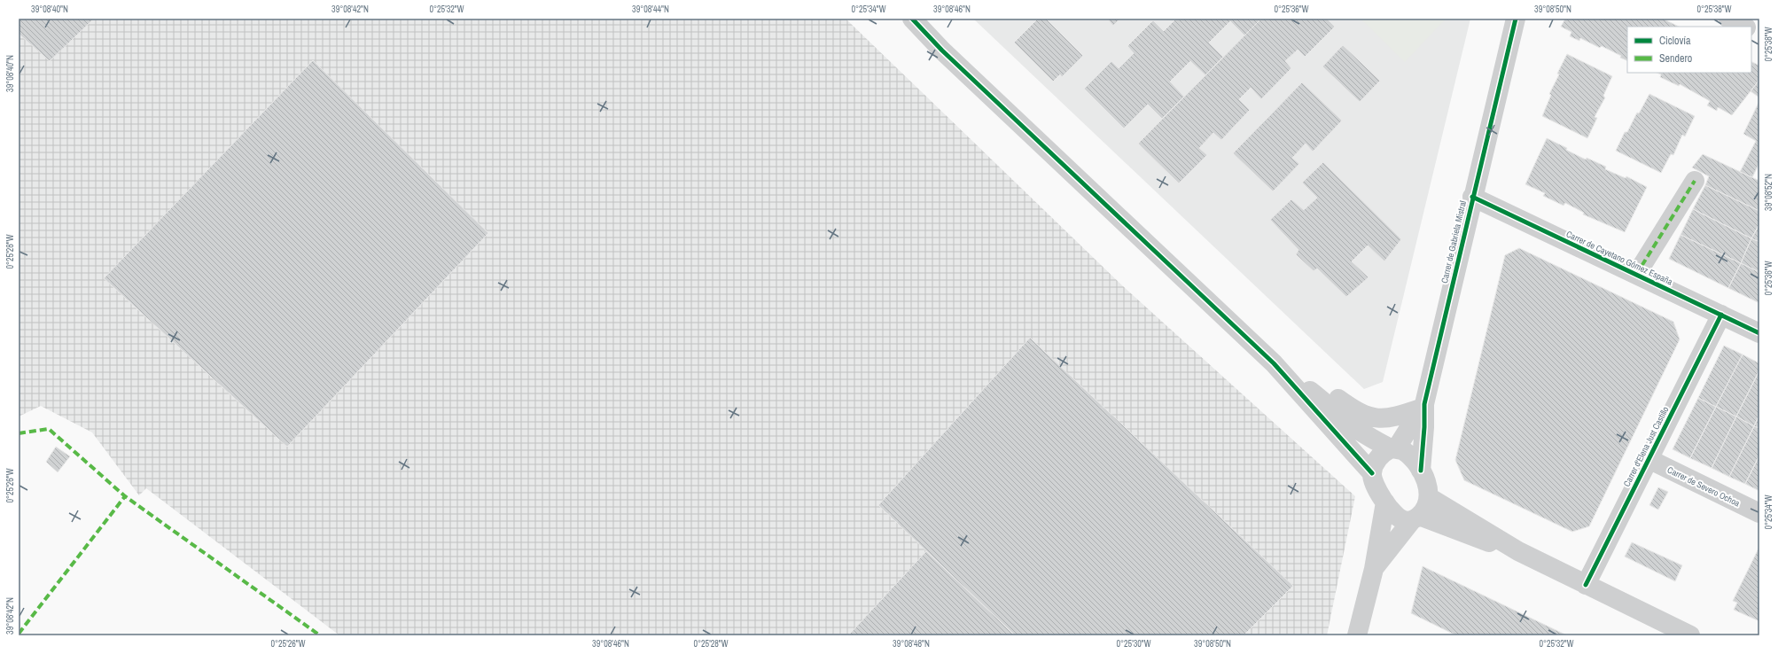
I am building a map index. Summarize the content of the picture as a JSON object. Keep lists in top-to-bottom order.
{
  "streets": {
    "street": [
      "Carrer de Gabriela Mistral",
      "Carrer de Cayetano Gómez España",
      "Carrer d'Elena Just Castillo",
      "Carrer de Severo Ochoa"
    ]
  },
  "crossings": [
    ["Carrer de Gabriela Mistral", "Carrer de Cayetano Gómez España"],
    ["Carrer de Cayetano Gómez España", "Carrer d'Elena Just Castillo"],
    ["Carrer d'Elena Just Castillo", "Carrer de Severo Ochoa"]
  ],
  "legend": ["Ciclovía", "Sendero"],
  "coordinates": [
    "39°08'40\"N",
    "39°08'42\"N",
    "0°25'32\"W",
    "39°08'44\"N",
    "0°25'34\"W",
    "39°08'46\"N",
    "0°25'36\"W",
    "39°08'50\"N",
    "0°25'38\"W",
    "39°08'52\"N",
    "0°25'28\"W",
    "0°25'26\"W",
    "39°08'48\"N",
    "0°25'30\"W"
  ]
}
